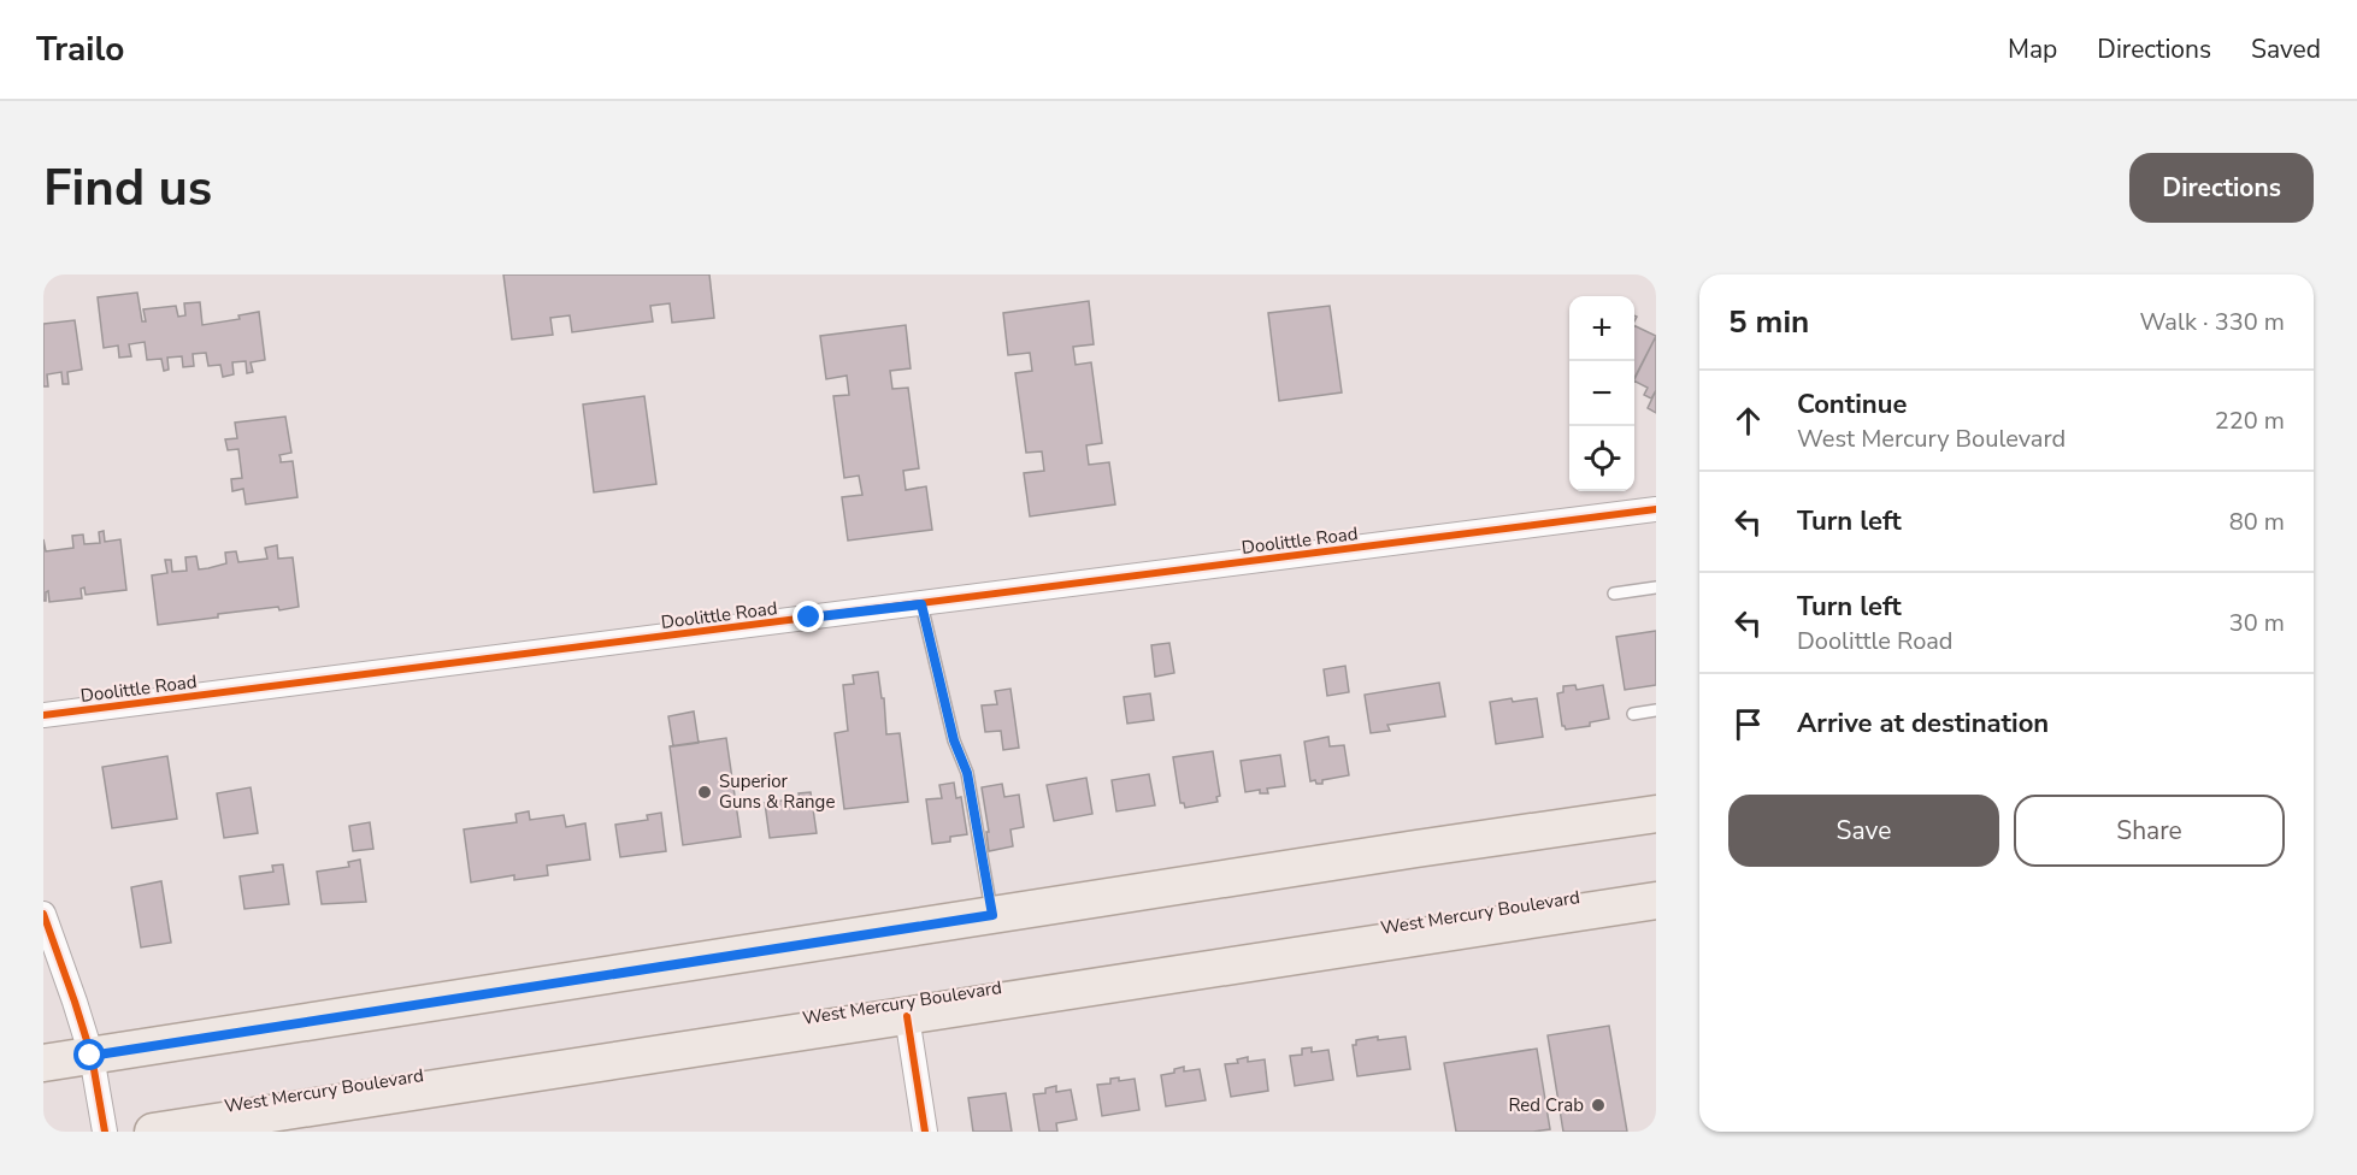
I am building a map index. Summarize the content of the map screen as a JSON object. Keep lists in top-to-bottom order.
{
  "streets": {
    "main road": ["West Mercury Boulevard"],
    "street": ["Doolittle Road"]
  },
  "places": ["Superior Guns & Range", "Red Crab"],
  "page": {
    "header": "Trailo",
    "nav": ["Map", "Directions", "Saved"],
    "buttons": [
      "Directions",
      ["Save", "Share"]
    ],
    "title": "Find us",
    "heading": ["5 min", "Walk · 330 m"],
    "map_buttons": ["+", "−"],
    "list": [
      ["Continue", "West Mercury Boulevard", "220 m"],
      ["Turn left", "80 m"],
      ["Turn left", "Doolittle Road", "30 m"],
      "Arrive at destination"
    ]
  }
}
